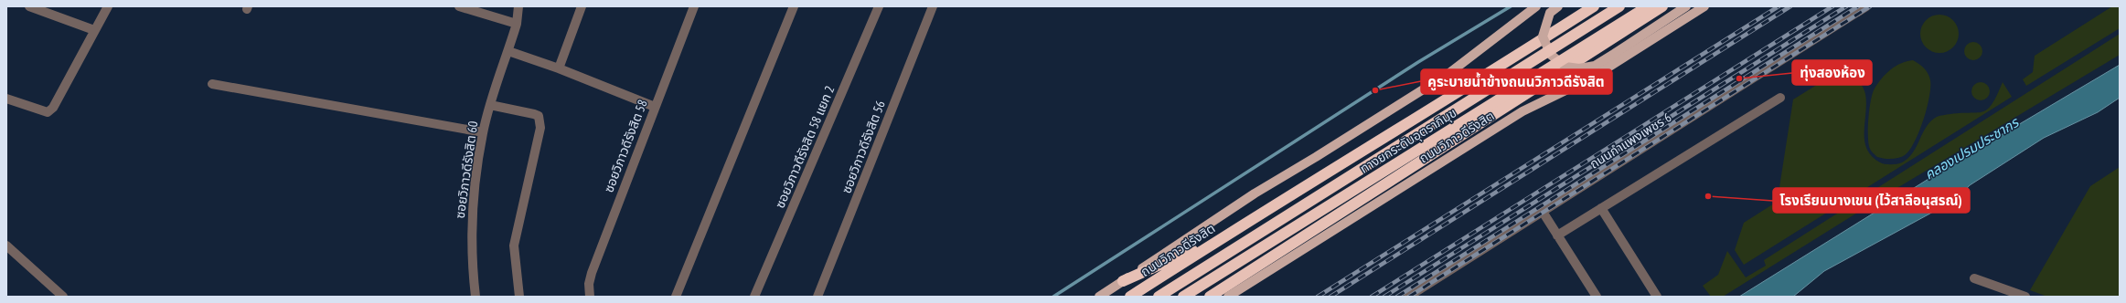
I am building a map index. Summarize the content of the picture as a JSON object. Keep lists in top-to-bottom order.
{
  "streets": {
    "highway": ["ถนนวิภาวดีรังสิต", "ทางยกระดับอุตราภิมุข"],
    "street": [
      "ถนนกำแพงเพชร 6",
      "ซอยวิภาวดีรังสิต 58",
      "ซอยวิภาวดีรังสิต 58 แยก 2",
      "ซอยวิภาวดีรังสิต 56",
      "ซอยวิภาวดีรังสิต 60"
    ]
  },
  "water": ["คลองเปรมประชากร"],
  "places": ["ทุ่งสองห้อง", "คูระบายน้ำข้างถนนวิภาวดีรังสิต", "โรงเรียนบางเขน (ไว้สาลีอนุสรณ์)"]
}
